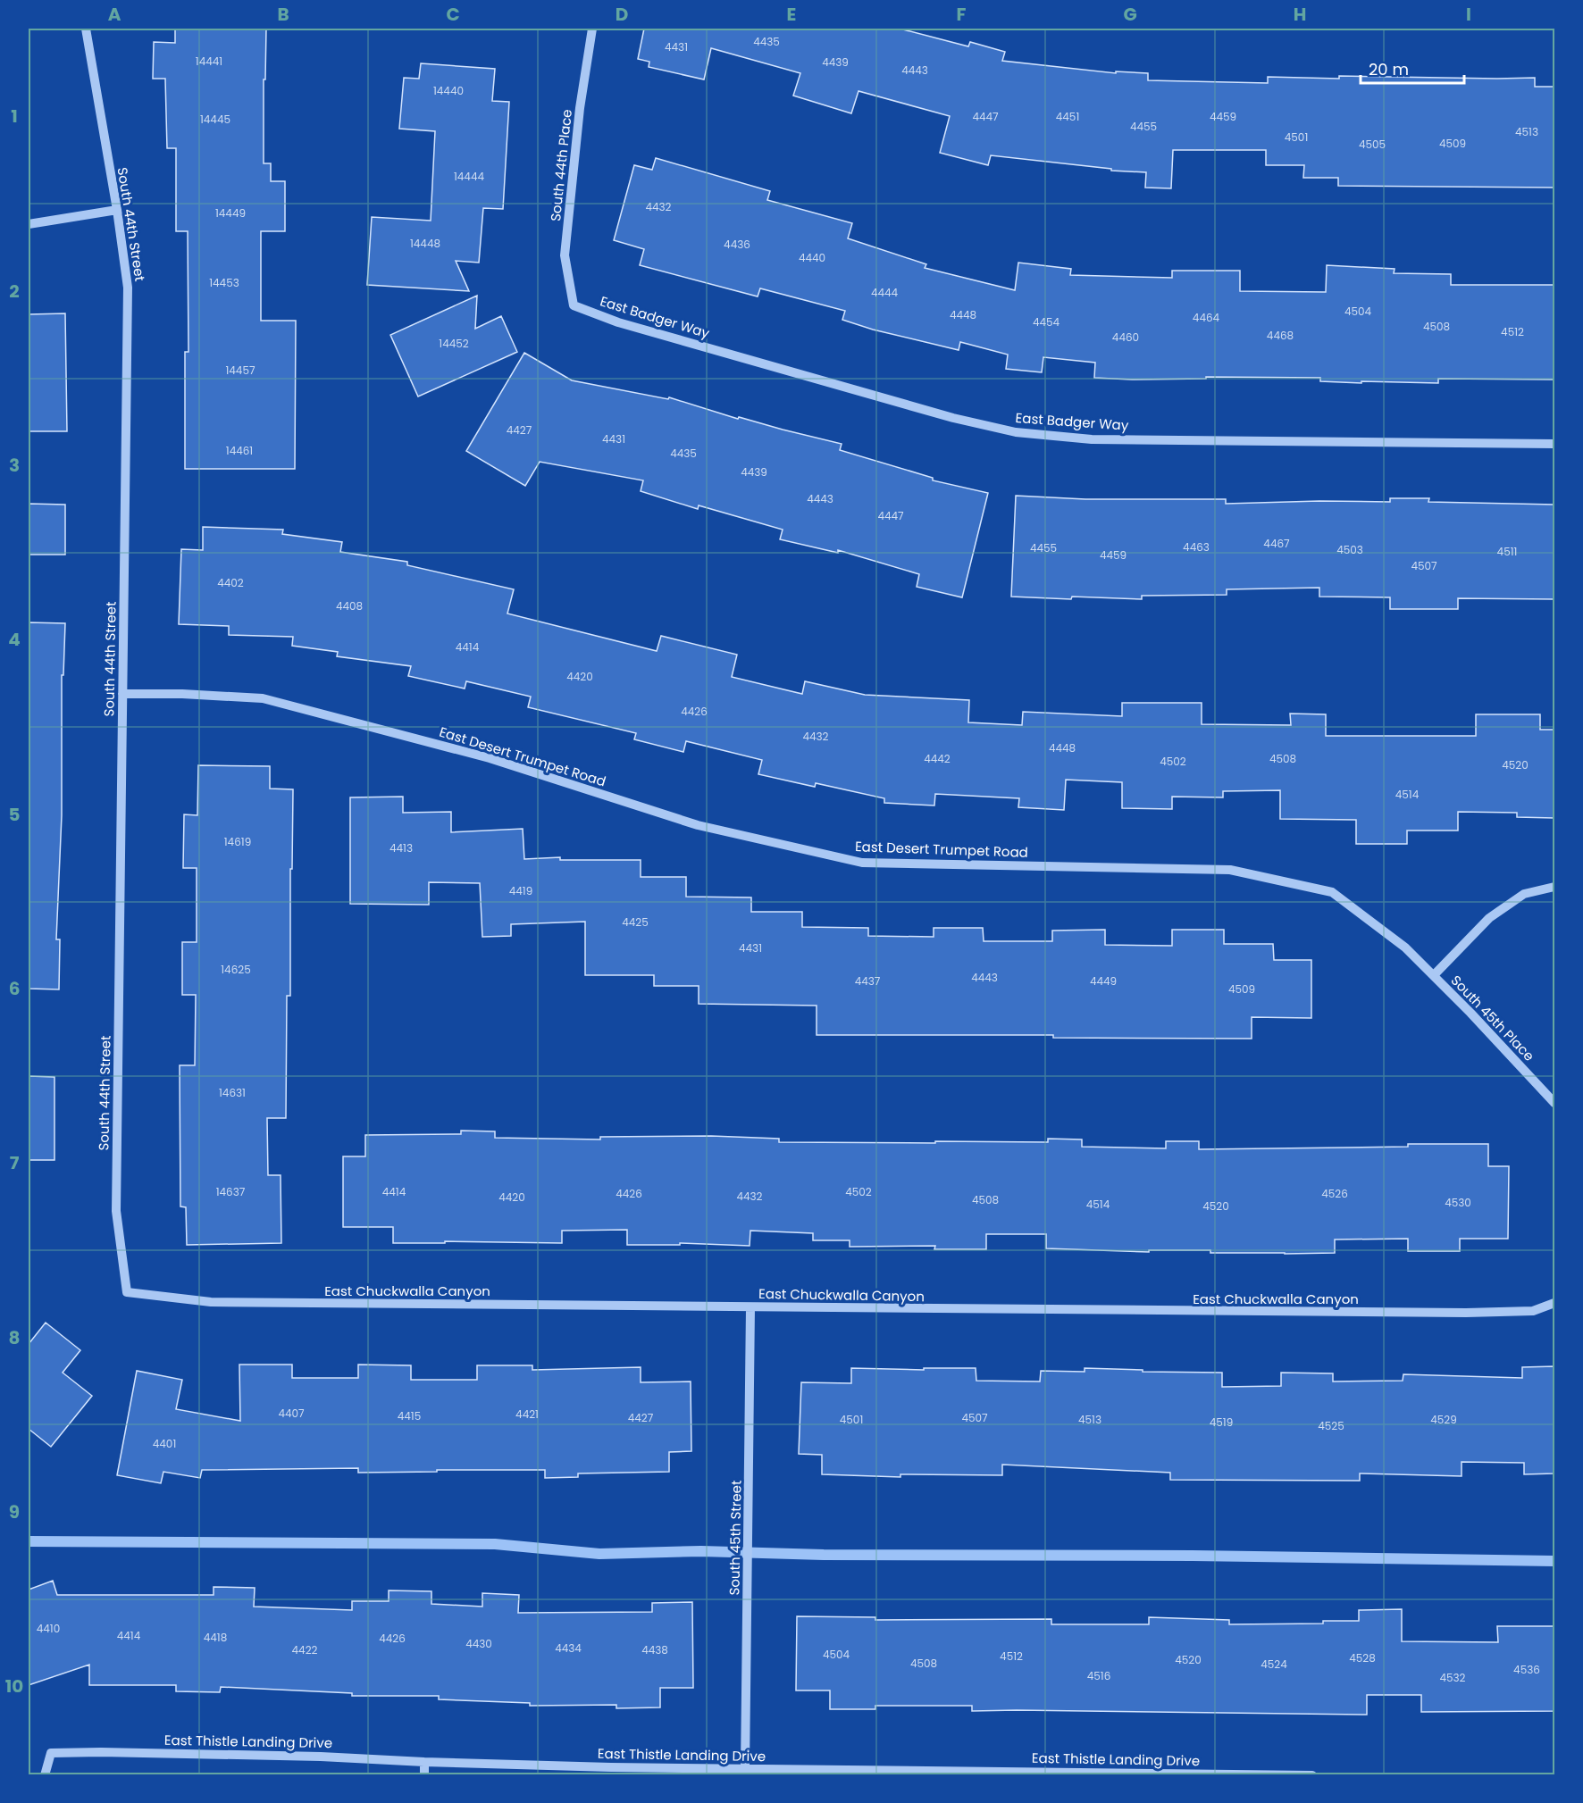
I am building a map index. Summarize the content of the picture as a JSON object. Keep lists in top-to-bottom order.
{
  "streets": {
    "street": [
      "South 44th Place",
      "South 44th Street",
      "East Badger Way",
      "East Desert Trumpet Road",
      "South 45th Place",
      "East Chuckwalla Canyon",
      "South 45th Street",
      "East Thistle Landing Drive"
    ]
  },
  "crossings": [
    ["South 44th Place", "East Badger Way"],
    ["South 44th Street", "East Desert Trumpet Road"],
    ["South 44th Street", "East Chuckwalla Canyon"],
    ["East Desert Trumpet Road", "South 45th Place"],
    ["East Chuckwalla Canyon", "South 45th Street"],
    ["South 45th Street", "East Thistle Landing Drive"]
  ],
  "house_numbers": [
    "4435",
    "4431",
    "14441",
    "4439",
    "4443",
    "14440",
    "4447",
    "4451",
    "4459",
    "14445",
    "4455",
    "4513",
    "4501",
    "4509",
    "4505",
    "14444",
    "4432",
    "14449",
    "14448",
    "4436",
    "4440",
    "14453",
    "4444",
    "4504",
    "4448",
    "4464",
    "4454",
    "4508",
    "4512",
    "4468",
    "4460",
    "14452",
    "14457",
    "4427",
    "4431",
    "14461",
    "4435",
    "4439",
    "4443",
    "4447",
    "4467",
    "4463",
    "4455",
    "4503",
    "4511",
    "4459",
    "4507",
    "4402",
    "4408",
    "4414",
    "4420",
    "4426",
    "4432",
    "4448",
    "4442",
    "4508",
    "4502",
    "4520",
    "4514",
    "14619",
    "4413",
    "4419",
    "4425",
    "4431",
    "14625",
    "4443",
    "4437",
    "4449",
    "4509",
    "14631",
    "14637",
    "4414",
    "4502",
    "4426",
    "4526",
    "4432",
    "4420",
    "4508",
    "4530",
    "4514",
    "4520",
    "4407",
    "4421",
    "4415",
    "4427",
    "4507",
    "4501",
    "4513",
    "4529",
    "4519",
    "4525",
    "4401",
    "4410",
    "4414",
    "4418",
    "4426",
    "4430",
    "4434",
    "4422",
    "4438",
    "4504",
    "4512",
    "4528",
    "4520",
    "4508",
    "4524",
    "4536",
    "4516",
    "4532"
  ],
  "scale_bar": "20 m",
  "grid": {
    "columns": [
      "A",
      "B",
      "C",
      "D",
      "E",
      "F",
      "G",
      "H",
      "I"
    ],
    "rows": [
      "1",
      "2",
      "3",
      "4",
      "5",
      "6",
      "7",
      "8",
      "9",
      "10"
    ]
  }
}
